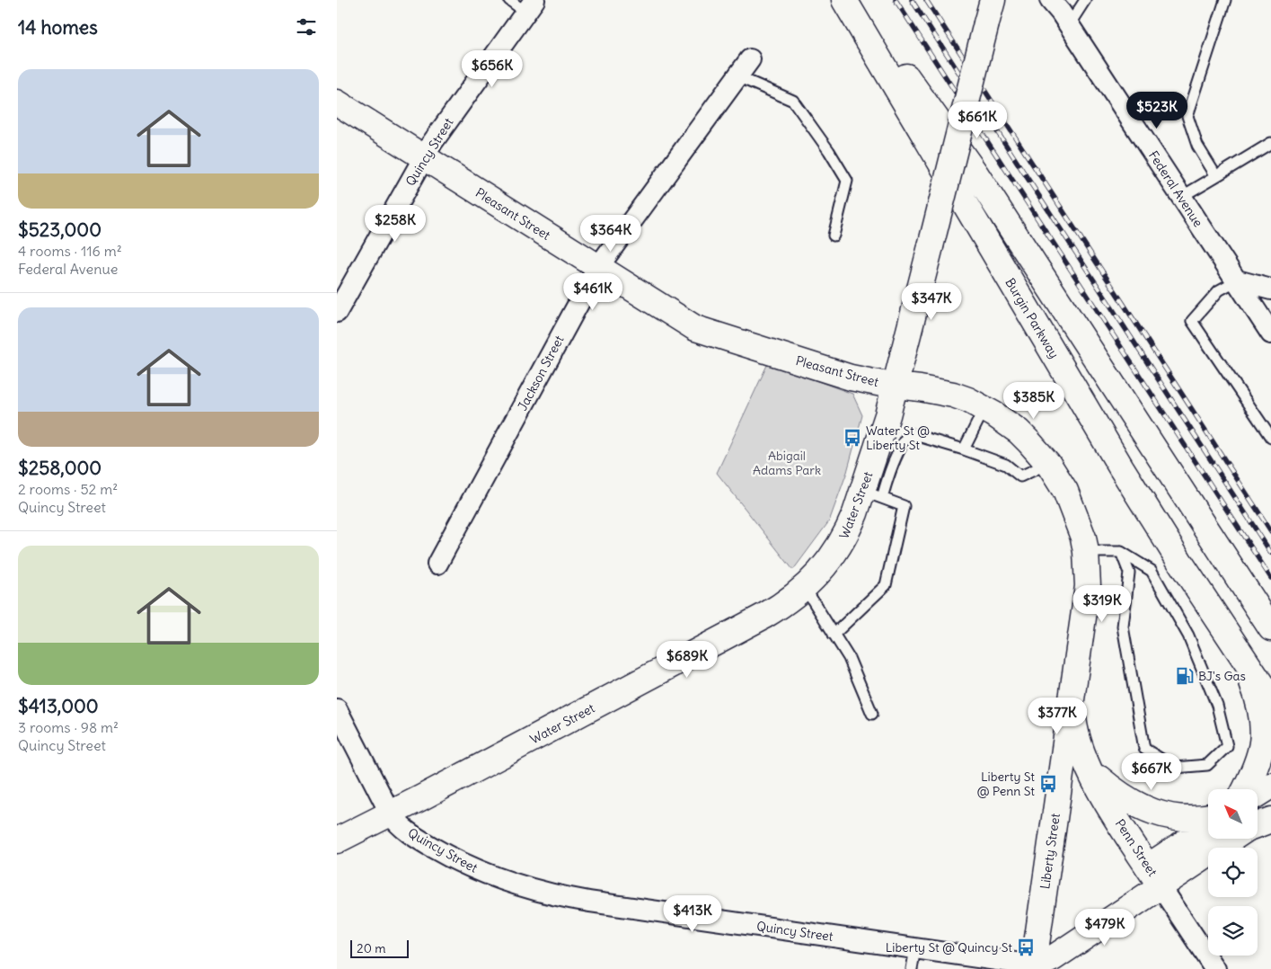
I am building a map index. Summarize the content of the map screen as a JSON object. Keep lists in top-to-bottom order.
{
  "streets": {
    "main road": [
      "Pleasant Street",
      "Burgin Parkway",
      "Water Street",
      "Penn Street",
      "Liberty Street"
    ],
    "street": ["Quincy Street", "Federal Avenue", "Jackson Street"]
  },
  "crossings": [
    ["Quincy Street", "Pleasant Street"],
    ["Quincy Street", "Water Street"],
    ["Quincy Street", "Liberty Street"],
    ["Pleasant Street", "Jackson Street"],
    ["Pleasant Street", "Water Street"],
    ["Pleasant Street", "Liberty Street"],
    ["Water Street", "Liberty Street"],
    ["Penn Street", "Liberty Street"]
  ],
  "parks": ["Abigail Adams Park"],
  "places": {
    "bus stop": ["Water St @ Liberty St", "Liberty St @ Penn St", "Liberty St @ Quincy St"],
    "fuel station": ["BJ's Gas"]
  },
  "scale_bar": "20 m",
  "north": "top left",
  "page": {
    "heading": "14 homes",
    "price": [
      "$656K",
      "$523K",
      "$661K",
      "$258K",
      "$364K",
      "$461K",
      "$347K",
      "$385K",
      "$319K",
      "$689K",
      "$377K",
      "$667K",
      "$413K",
      "$479K"
    ],
    "list": [
      {
        "name": "$523,000",
        "note": "4 rooms · 116 m² · Federal Avenue"
      },
      {
        "name": "$258,000",
        "note": "2 rooms · 52 m² · Quincy Street"
      },
      {
        "name": "$413,000",
        "note": "3 rooms · 98 m² · Quincy Street"
      }
    ],
    "scale": "20 m"
  }
}
